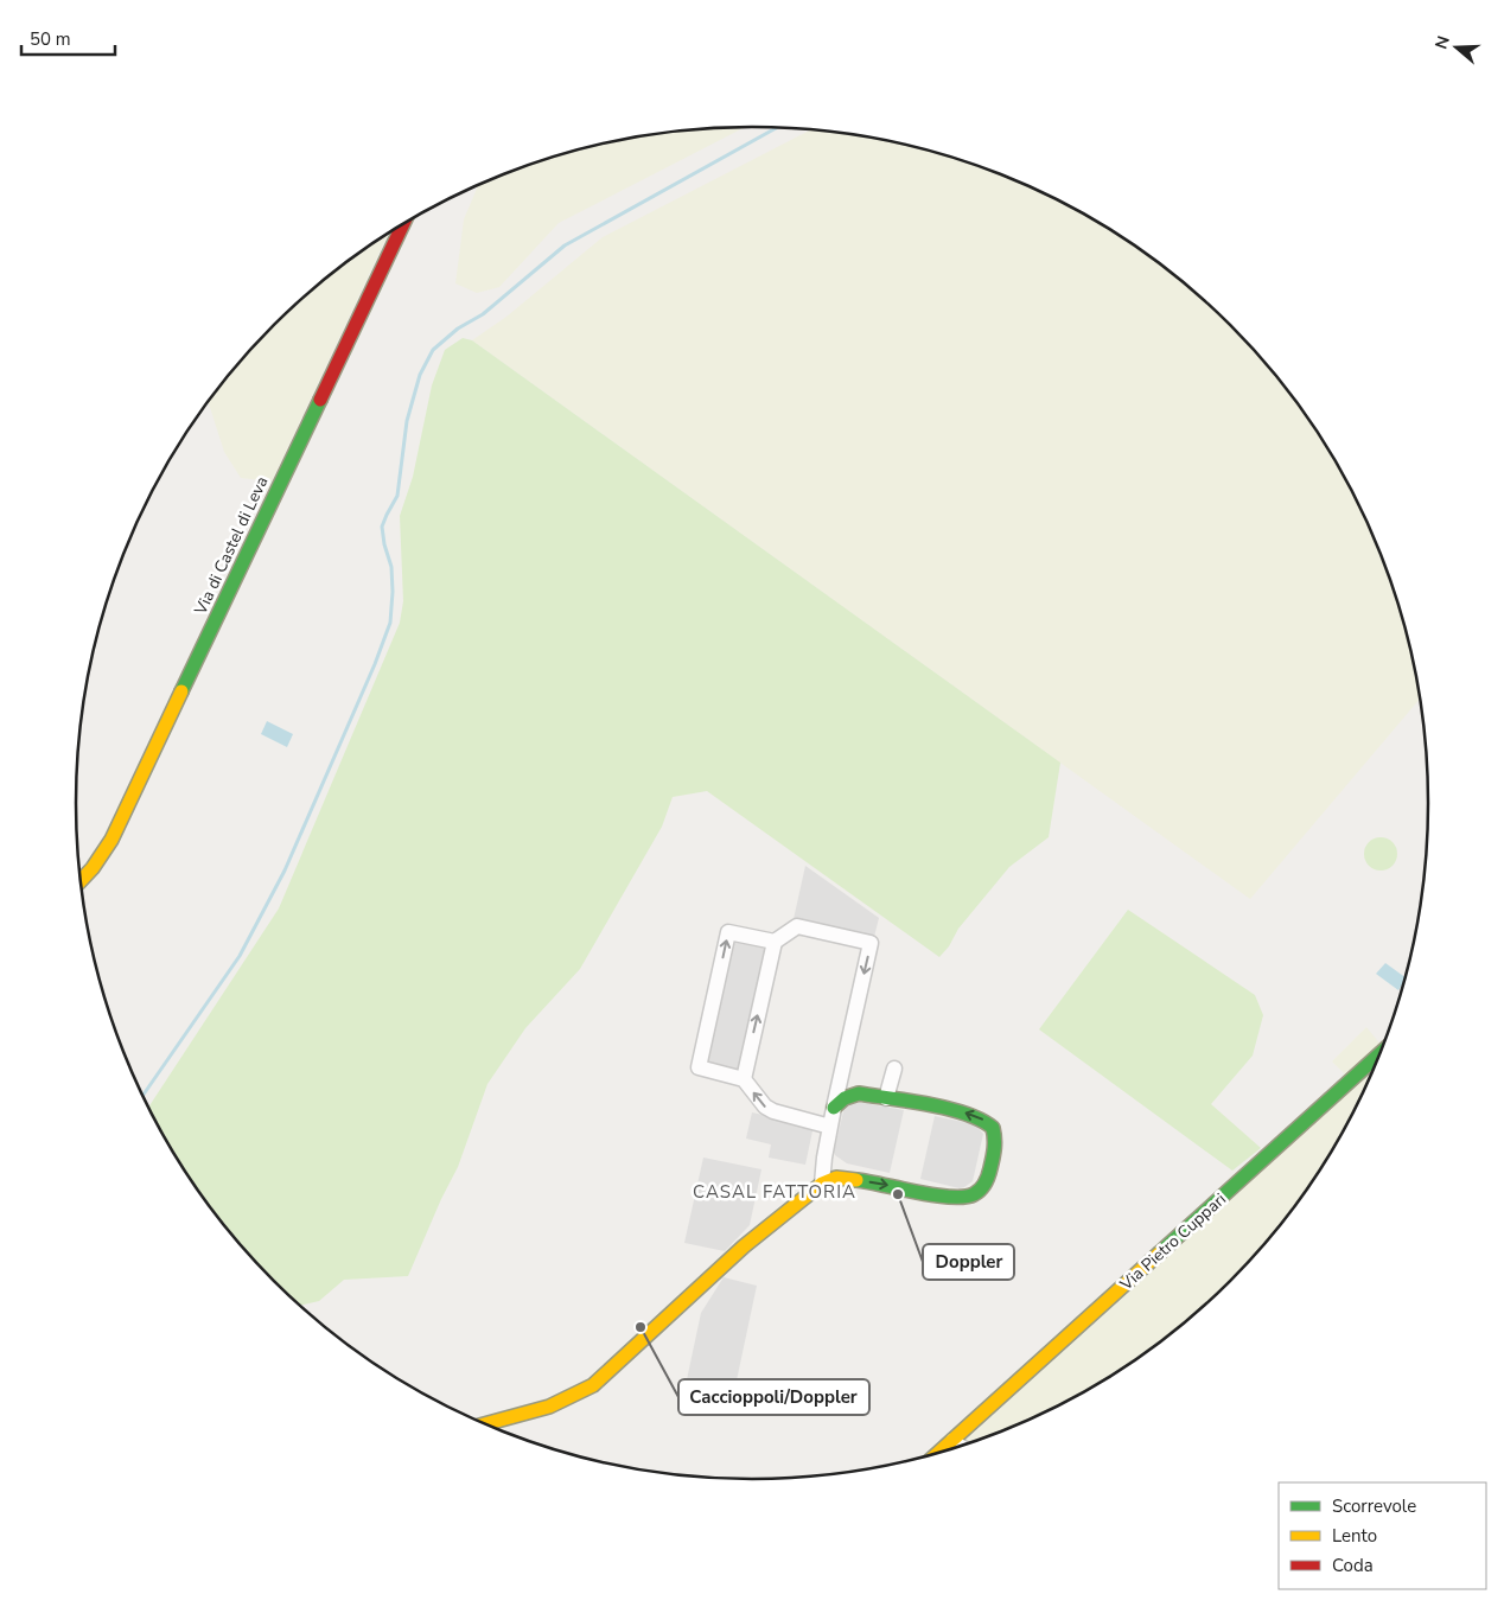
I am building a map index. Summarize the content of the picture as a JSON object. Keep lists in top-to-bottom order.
{
  "streets": {
    "street": ["Via di Castel di Leva", "Via Pietro Cuppari"]
  },
  "districts": ["CASAL FATTORIA"],
  "places": ["Doppler", "Caccioppoli/Doppler"],
  "legend": ["Scorrevole", "Lento", "Coda"],
  "scale_bar": "50 m",
  "north": "left"
}
